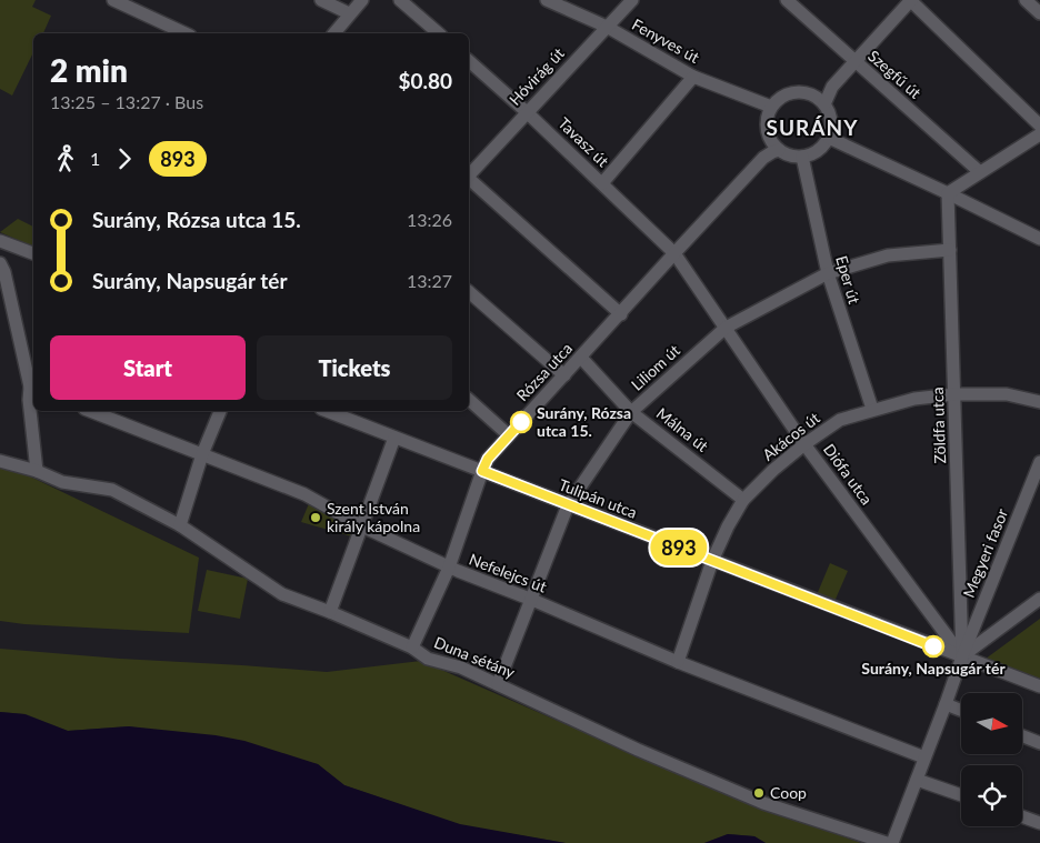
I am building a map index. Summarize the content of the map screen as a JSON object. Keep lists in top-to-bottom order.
{
  "streets": {
    "street": [
      "Fenyves út",
      "Szegfű út",
      "Hóvirág út",
      "Tavasz út",
      "Eper út",
      "Liliom út",
      "Rózsa utca",
      "Zöldfa utca",
      "Málna út",
      "Akácos út",
      "Diófa utca",
      "Tulipán utca",
      "Megyeri fasor",
      "Nefelejcs út",
      "Duna sétány"
    ]
  },
  "crossings": [
    ["Fenyves út", "Hóvirág út"],
    ["Fenyves út", "Eper út"],
    ["Hóvirág út", "Tavasz út"],
    ["Tavasz út", "Rózsa utca"],
    ["Tavasz út", "Diófa utca"],
    ["Eper út", "Liliom út"],
    ["Eper út", "Akácos út"],
    ["Liliom út", "Zöldfa utca"],
    ["Liliom út", "Málna út"],
    ["Liliom út", "Diófa utca"],
    ["Liliom út", "Tulipán utca"],
    ["Liliom út", "Nefelejcs út"],
    ["Liliom út", "Duna sétány"],
    ["Rózsa utca", "Málna út"],
    ["Rózsa utca", "Diófa utca"],
    ["Rózsa utca", "Tulipán utca"],
    ["Rózsa utca", "Nefelejcs út"],
    ["Rózsa utca", "Duna sétány"],
    ["Zöldfa utca", "Akácos út"],
    ["Zöldfa utca", "Diófa utca"],
    ["Zöldfa utca", "Tulipán utca"],
    ["Zöldfa utca", "Megyeri fasor"],
    ["Málna út", "Akácos út"],
    ["Akácos út", "Diófa utca"],
    ["Akácos út", "Tulipán utca"],
    ["Akácos út", "Nefelejcs út"],
    ["Diófa utca", "Tulipán utca"],
    ["Diófa utca", "Megyeri fasor"],
    ["Tulipán utca", "Megyeri fasor"],
    ["Megyeri fasor", "Nefelejcs út"]
  ],
  "districts": ["SURÁNY"],
  "places": [
    "Surány, Rózsa utca 15.",
    "Szent István király kápolna",
    "Surány, Napsugár tér",
    "Coop"
  ],
  "lines": ["bus line 893"],
  "north": "right",
  "page": {
    "on_map": "893",
    "heading": ["2 min", "13:25 – 13:27 · Bus", "$0.80"],
    "legs": ["1", "893"],
    "list": [
      {
        "name": "Surány, Rózsa utca 15.",
        "value": "13:26"
      },
      {
        "name": "Surány, Napsugár tér",
        "value": "13:27"
      }
    ],
    "buttons": ["Start", "Tickets"]
  }
}
